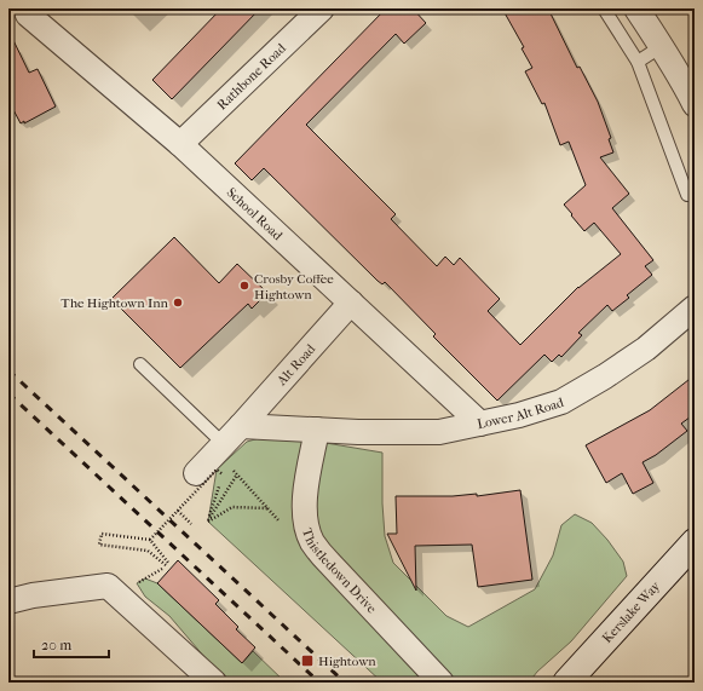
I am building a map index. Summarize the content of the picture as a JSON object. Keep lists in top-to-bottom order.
{
  "streets": {
    "street": [
      "Rathbone Road",
      "School Road",
      "Alt Road",
      "Lower Alt Road",
      "Thistledown Drive",
      "Kerslake Way"
    ]
  },
  "crossings": [
    ["Rathbone Road", "School Road"],
    ["School Road", "Alt Road"],
    ["School Road", "Lower Alt Road"],
    ["Lower Alt Road", "Thistledown Drive"]
  ],
  "places": {
    "other": ["Crosby Coffee Hightown", "The Hightown Inn"],
    "transit": ["Hightown"]
  },
  "scale_bar": "20 m"
}
